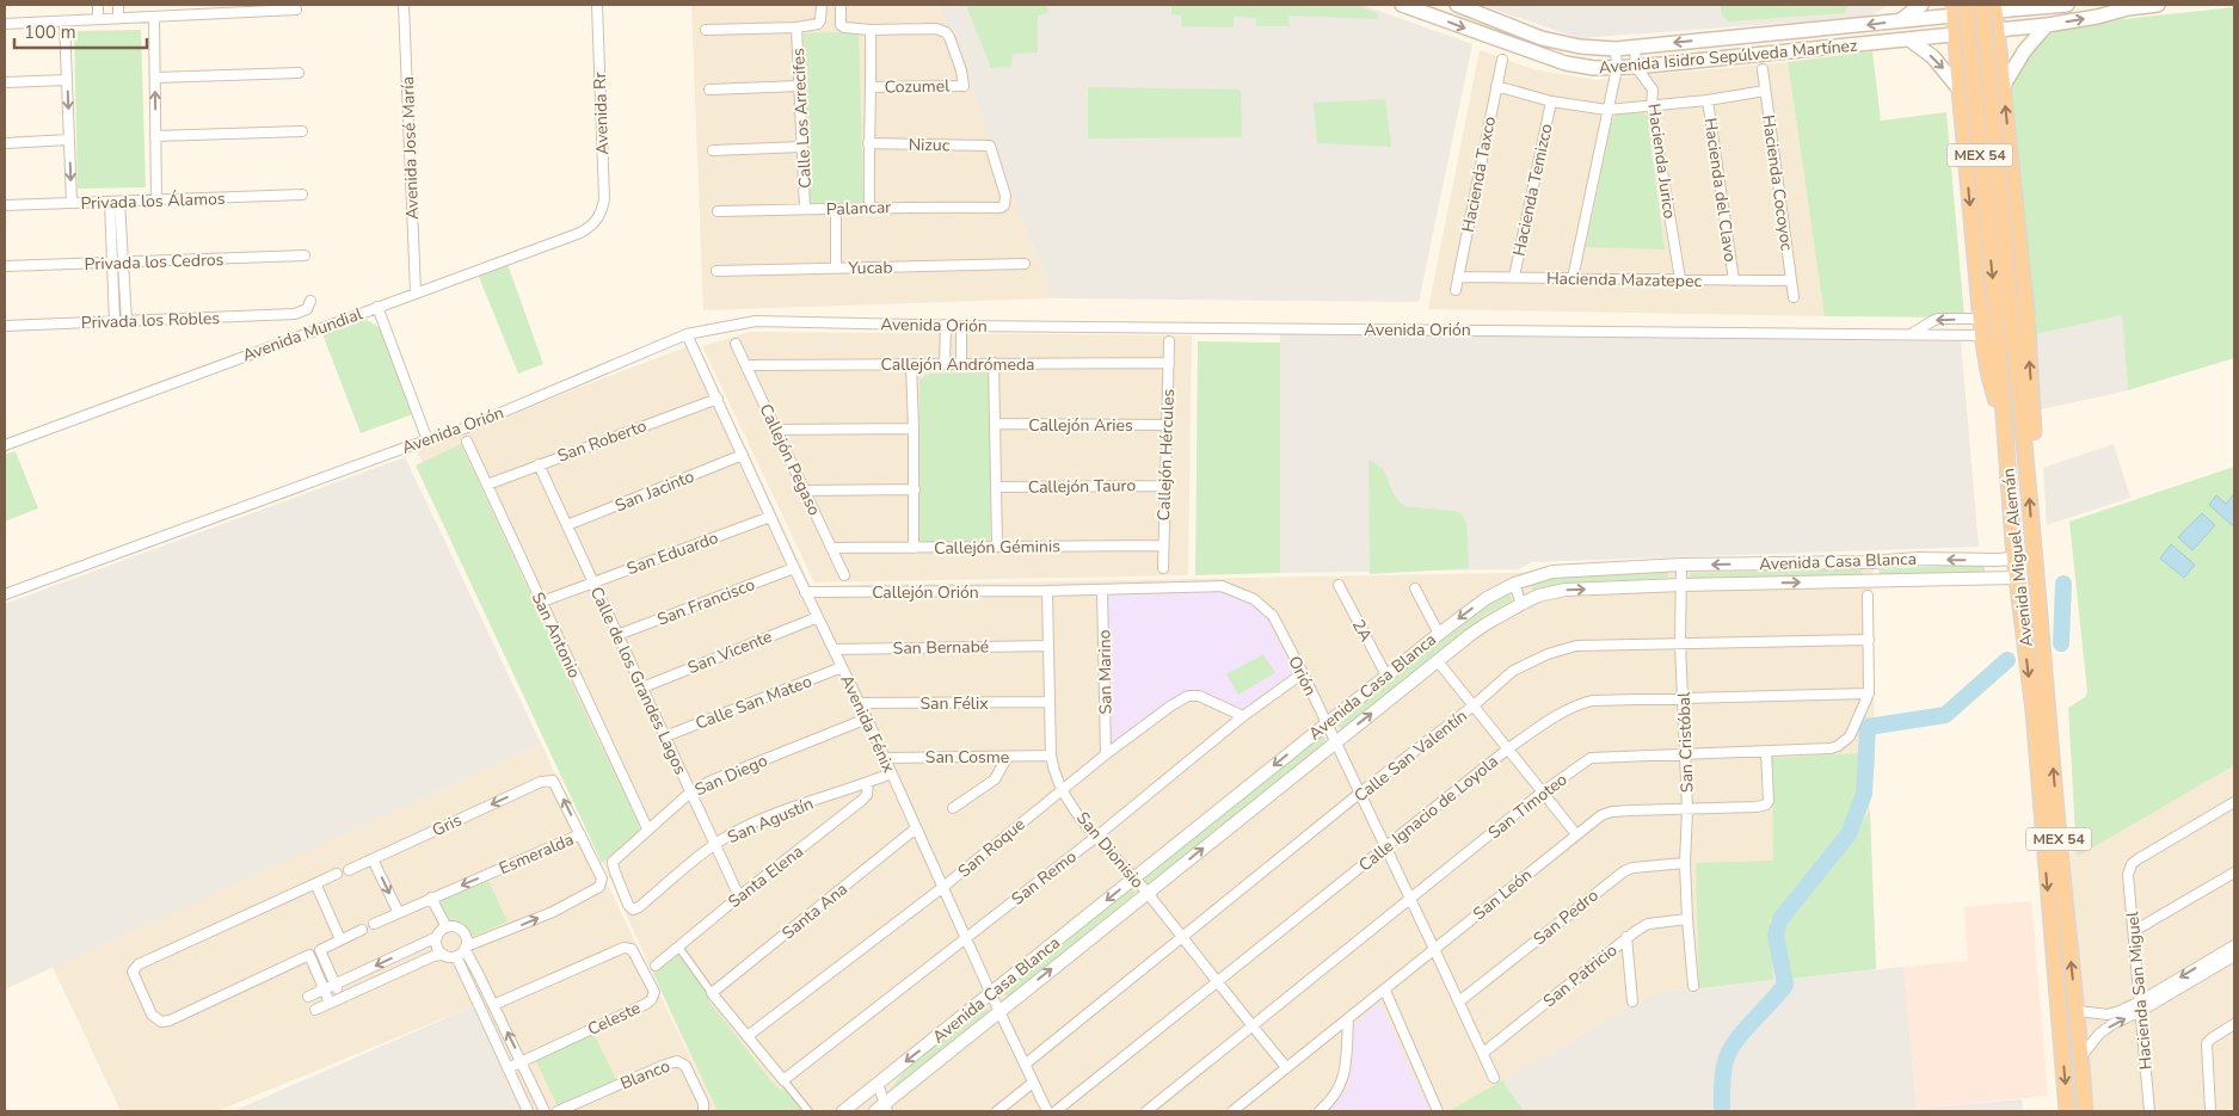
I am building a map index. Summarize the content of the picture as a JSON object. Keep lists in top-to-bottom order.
{
  "streets": {
    "highway": ["MEX 54", "Avenida Miguel Alemán"],
    "main road": ["Avenida Isidro Sepúlveda Martínez"],
    "street": [
      "Cozumel",
      "Avenida Rr",
      "Calle Los Arrecifes",
      "Nizuc",
      "Avenida José María",
      "Hacienda Jurico",
      "Hacienda Taxco",
      "Hacienda Cocoyoc",
      "Hacienda Temizco",
      "Hacienda del Clavo",
      "Privada los Álamos",
      "Palancar",
      "Privada los Cedros",
      "Yucab",
      "Hacienda Mazatepec",
      "Privada los Robles",
      "Avenida Orión",
      "Avenida Mundial",
      "Callejón Andrómeda",
      "Callejón Aries",
      "San Roberto",
      "Callejón Hércules",
      "Callejón Pegaso",
      "Callejón Tauro",
      "San Jacinto",
      "Callejón Géminis",
      "San Eduardo",
      "Avenida Casa Blanca",
      "Callejón Orión",
      "San Francisco",
      "2A",
      "San Antonio",
      "San Bernabé",
      "San Vicente",
      "San Marino",
      "Orión",
      "Calle de los Grandes Lagos",
      "Calle San Mateo",
      "San Félix",
      "Avenida Fénix",
      "San Cristóbal",
      "Calle San Valentín",
      "San Cosme",
      "San Diego",
      "San Timoteo",
      "Calle Ignacio de Loyola",
      "San Agustín",
      "Gris",
      "San Roque",
      "San Dionisio",
      "Esmeralda",
      "Santa Elena",
      "San Remo",
      "San León",
      "Santa Ana",
      "San Pedro",
      "San Patricio",
      "Hacienda San Miguel",
      "Celeste",
      "Blanco"
    ]
  },
  "crossings": [
    ["Avenida Isidro Sepúlveda Martínez", "Hacienda Jurico"],
    ["Avenida Isidro Sepúlveda Martínez", "Avenida Miguel Alemán"],
    ["Avenida Rr", "Avenida Mundial"],
    ["Calle Los Arrecifes", "Palancar"],
    ["Nizuc", "Palancar"],
    ["Avenida José María", "Avenida Mundial"],
    ["Hacienda Jurico", "Hacienda Mazatepec"],
    ["Hacienda Taxco", "Hacienda Mazatepec"],
    ["Hacienda Cocoyoc", "Hacienda Mazatepec"],
    ["Hacienda Temizco", "Hacienda Mazatepec"],
    ["Hacienda del Clavo", "Hacienda Mazatepec"],
    ["Avenida Orión", "Avenida Fénix"],
    ["Callejón Andrómeda", "Callejón Hércules"],
    ["Callejón Andrómeda", "Callejón Pegaso"],
    ["Callejón Aries", "Callejón Hércules"],
    ["San Roberto", "San Antonio"],
    ["San Roberto", "Calle de los Grandes Lagos"],
    ["San Roberto", "Avenida Fénix"],
    ["Callejón Hércules", "Callejón Tauro"],
    ["Callejón Hércules", "Callejón Géminis"],
    ["Callejón Pegaso", "Callejón Géminis"],
    ["San Jacinto", "Calle de los Grandes Lagos"],
    ["San Jacinto", "Avenida Fénix"],
    ["San Eduardo", "San Antonio"],
    ["San Eduardo", "Calle de los Grandes Lagos"],
    ["San Eduardo", "Avenida Fénix"],
    ["Avenida Miguel Alemán", "Avenida Casa Blanca"],
    ["Avenida Casa Blanca", "2A"],
    ["Avenida Casa Blanca", "Orión"],
    ["Avenida Casa Blanca", "Avenida Fénix"],
    ["Avenida Casa Blanca", "San Cristóbal"],
    ["Avenida Casa Blanca", "San Dionisio"],
    ["Callejón Orión", "Orión"],
    ["Callejón Orión", "Avenida Fénix"],
    ["Callejón Orión", "San Dionisio"],
    ["San Francisco", "Calle de los Grandes Lagos"],
    ["San Francisco", "Avenida Fénix"],
    ["San Antonio", "San Diego"],
    ["San Bernabé", "Avenida Fénix"],
    ["San Bernabé", "San Dionisio"],
    ["San Vicente", "Calle de los Grandes Lagos"],
    ["San Vicente", "Avenida Fénix"],
    ["San Marino", "Orión"],
    ["San Marino", "San Roque"],
    ["Orión", "Calle San Valentín"],
    ["Orión", "San Timoteo"],
    ["Orión", "Calle Ignacio de Loyola"],
    ["Orión", "San Dionisio"],
    ["Orión", "San Remo"],
    ["Orión", "San León"],
    ["Orión", "San Pedro"],
    ["Orión", "San Patricio"],
    ["Calle de los Grandes Lagos", "Calle San Mateo"],
    ["Calle de los Grandes Lagos", "San Diego"],
    ["Calle de los Grandes Lagos", "San Agustín"],
    ["Calle de los Grandes Lagos", "Santa Elena"],
    ["Calle San Mateo", "Avenida Fénix"],
    ["San Félix", "Avenida Fénix"],
    ["San Félix", "San Dionisio"],
    ["Avenida Fénix", "Calle San Valentín"],
    ["Avenida Fénix", "San Cosme"],
    ["Avenida Fénix", "San Diego"],
    ["Avenida Fénix", "San Agustín"],
    ["Avenida Fénix", "San Roque"],
    ["Avenida Fénix", "San Remo"],
    ["Avenida Fénix", "Santa Ana"],
    ["San Cristóbal", "Calle San Valentín"],
    ["San Cristóbal", "San Timoteo"],
    ["San Cristóbal", "Calle Ignacio de Loyola"],
    ["San Cristóbal", "San León"],
    ["San Cristóbal", "San Pedro"],
    ["San Cristóbal", "San Patricio"],
    ["Calle San Valentín", "San Timoteo"],
    ["Calle San Valentín", "San Dionisio"],
    ["San Cosme", "San Dionisio"],
    ["San Diego", "San Agustín"],
    ["San Timoteo", "Calle Ignacio de Loyola"],
    ["San Timoteo", "San Dionisio"],
    ["San Timoteo", "San León"],
    ["Calle Ignacio de Loyola", "San Dionisio"],
    ["San Agustín", "Santa Elena"],
    ["Gris", "Esmeralda"],
    ["San Roque", "San Dionisio"],
    ["San Roque", "San Remo"],
    ["San Dionisio", "San Remo"],
    ["San Dionisio", "San León"]
  ],
  "one_way": ["Gris"],
  "scale_bar": "100 m"
}
